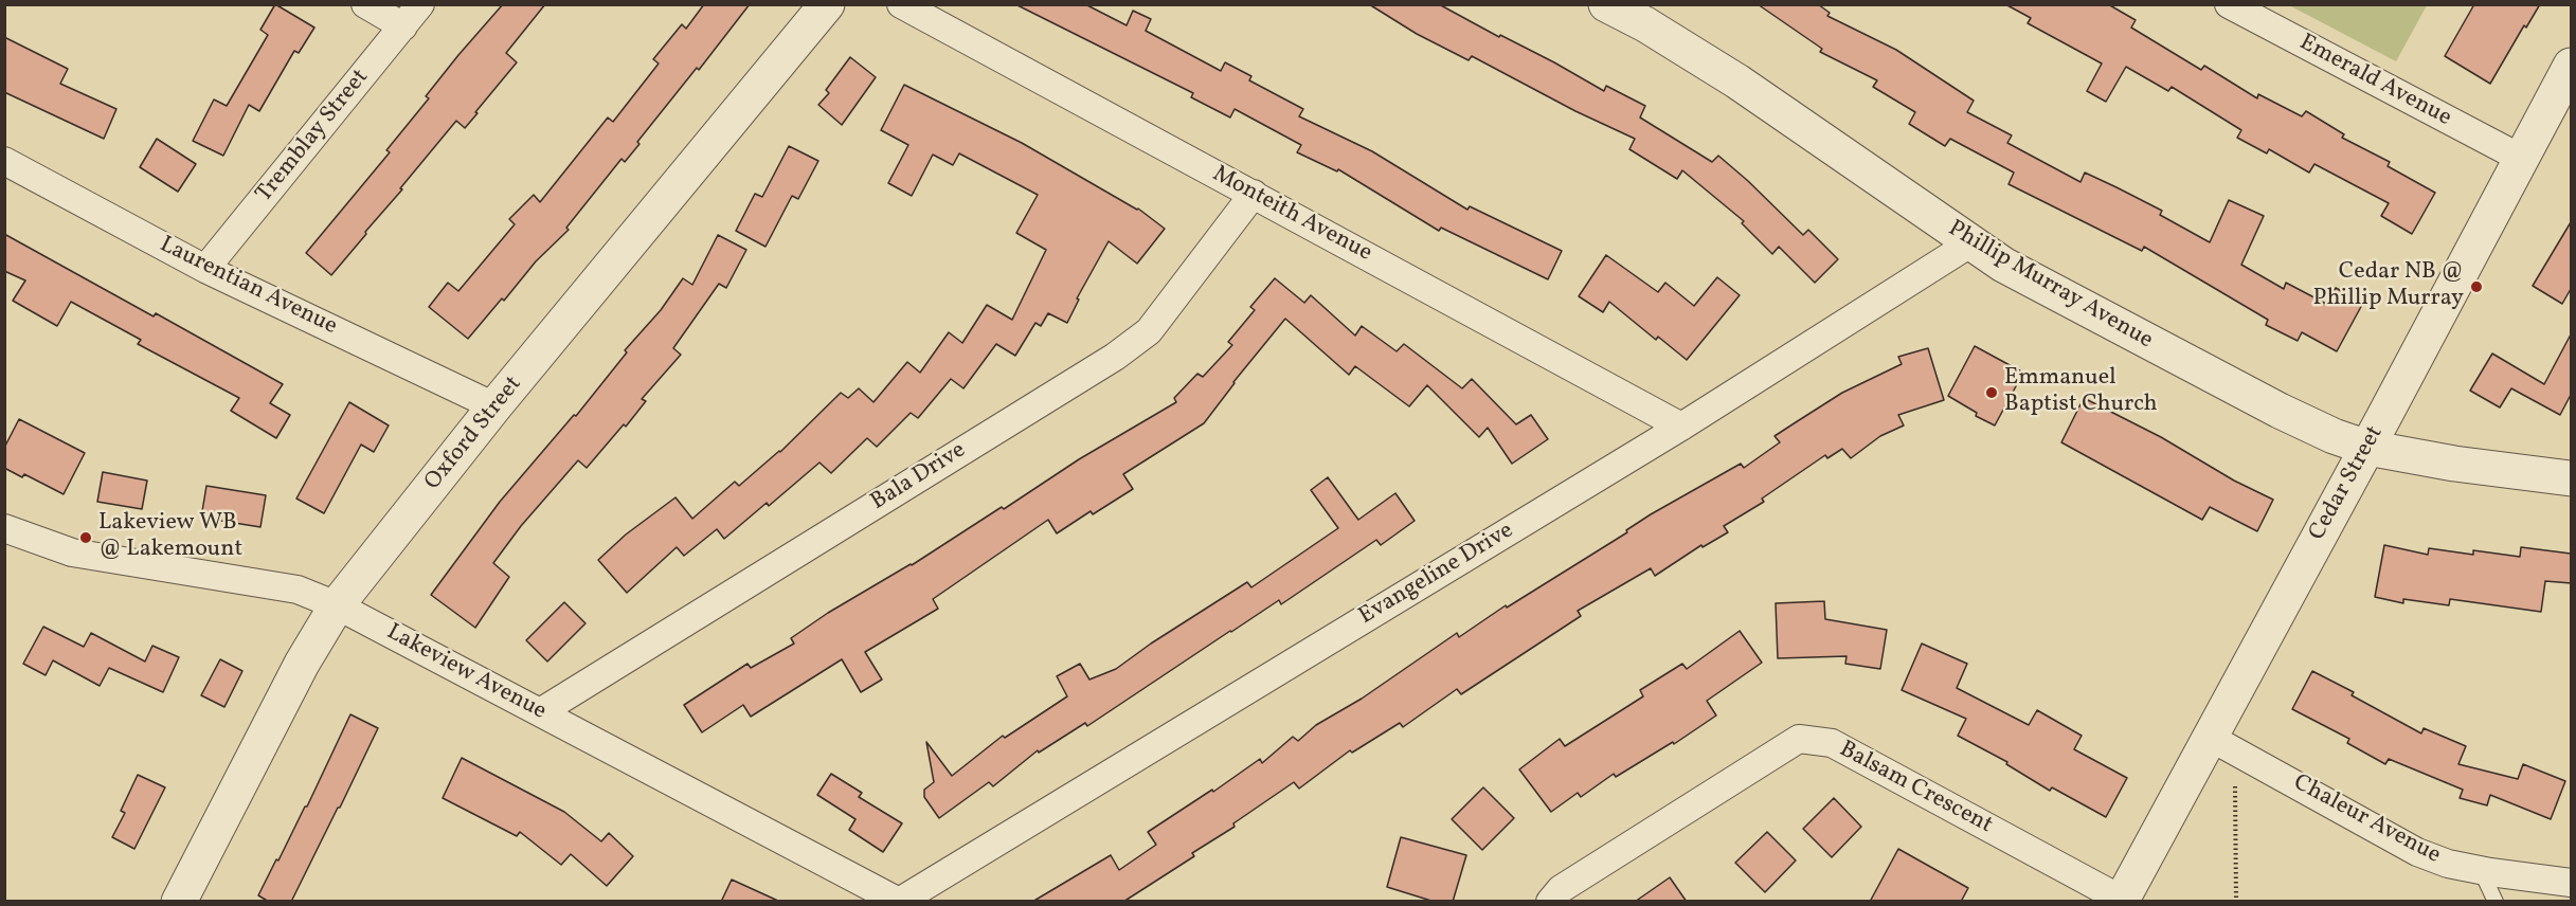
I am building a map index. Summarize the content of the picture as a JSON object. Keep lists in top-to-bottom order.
{
  "streets": {
    "street": [
      "Emerald Avenue",
      "Tremblay Street",
      "Monteith Avenue",
      "Phillip Murray Avenue",
      "Laurentian Avenue",
      "Oxford Street",
      "Bala Drive",
      "Cedar Street",
      "Evangeline Drive",
      "Lakeview Avenue",
      "Balsam Crescent",
      "Chaleur Avenue"
    ]
  },
  "crossings": [
    ["Emerald Avenue", "Cedar Street"],
    ["Tremblay Street", "Laurentian Avenue"],
    ["Monteith Avenue", "Bala Drive"],
    ["Monteith Avenue", "Evangeline Drive"],
    ["Phillip Murray Avenue", "Cedar Street"],
    ["Phillip Murray Avenue", "Evangeline Drive"],
    ["Laurentian Avenue", "Oxford Street"],
    ["Oxford Street", "Lakeview Avenue"],
    ["Bala Drive", "Lakeview Avenue"],
    ["Cedar Street", "Balsam Crescent"],
    ["Cedar Street", "Chaleur Avenue"],
    ["Evangeline Drive", "Lakeview Avenue"]
  ],
  "places": ["Cedar NB @ Phillip Murray", "Emmanuel Baptist Church", "Lakeview WB @ Lakemount"]
}
